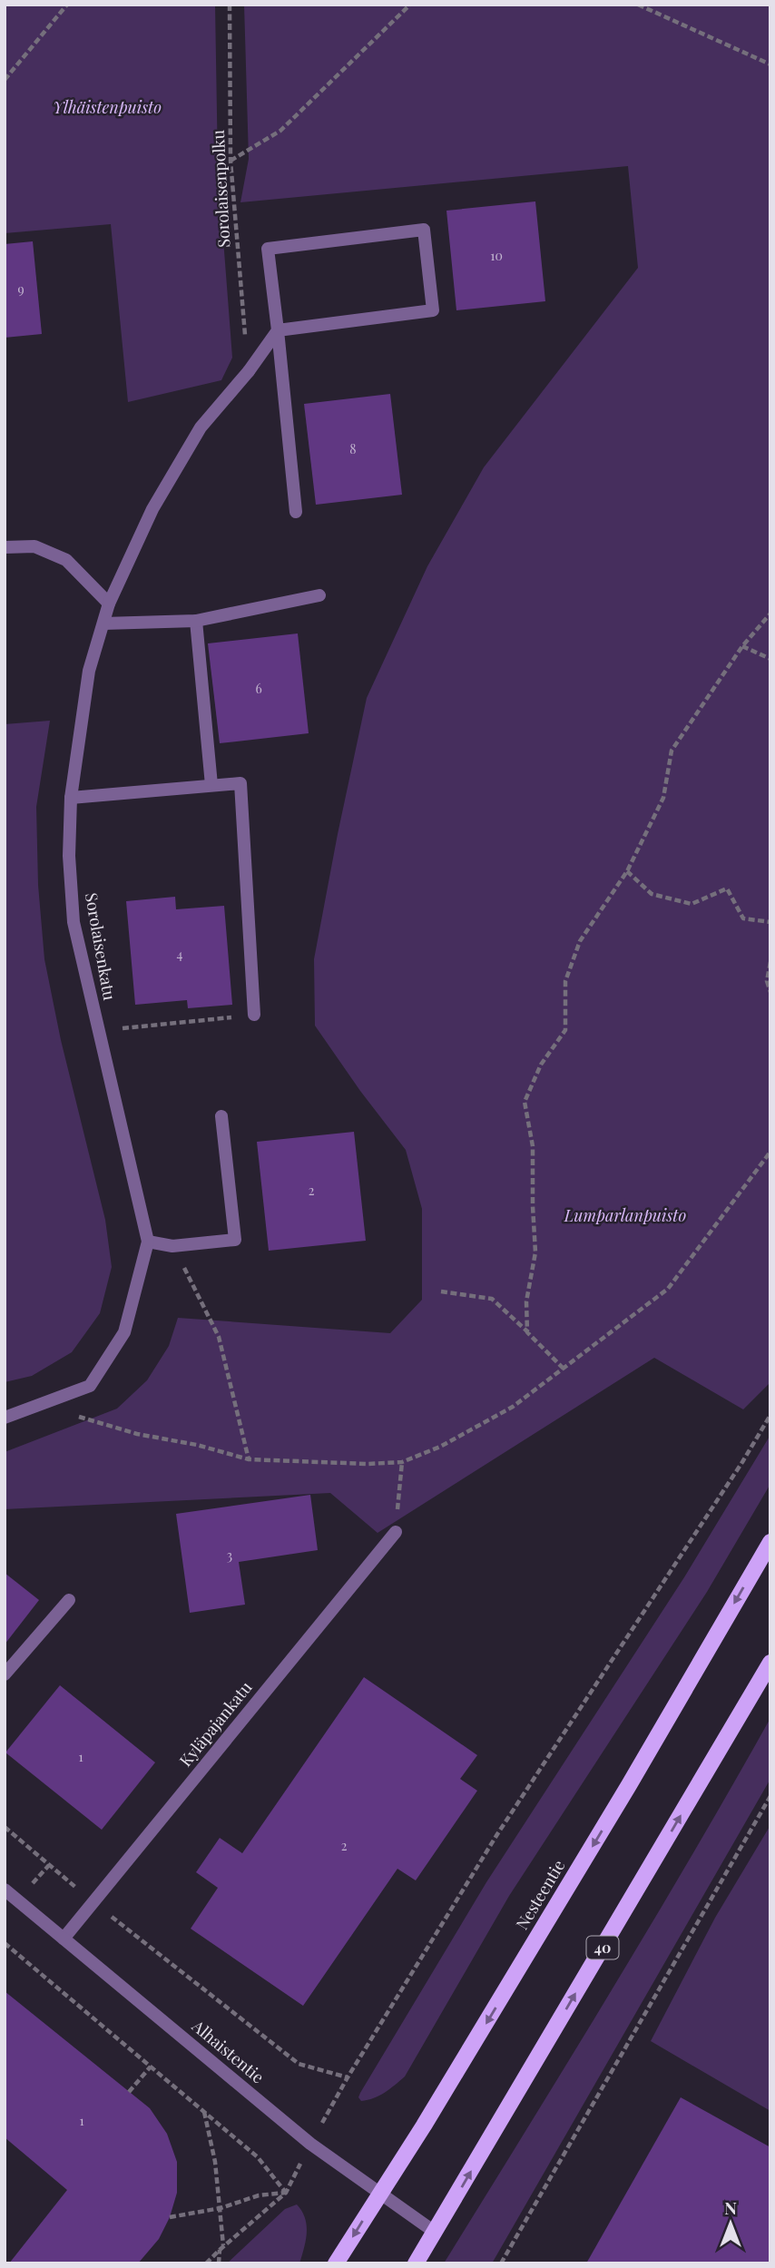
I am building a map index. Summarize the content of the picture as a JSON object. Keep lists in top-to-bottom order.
{
  "streets": {
    "main road": ["Nesteentie", "40"],
    "street": ["Sorolaisenkatu", "Kyläpajankatu", "Alhaistentie"],
    "path": ["Sorolaisenpolku"]
  },
  "crossings": [
    ["Sorolaisenpolku", "Sorolaisenkatu"],
    ["Kyläpajankatu", "Alhaistentie"],
    ["Nesteentie", "Alhaistentie"],
    ["40", "Alhaistentie"]
  ],
  "parks": ["Ylhäistenpuisto", "Lumparlanpuisto"],
  "house_numbers": [
    "10",
    "9",
    "8",
    "6",
    "4",
    "2",
    "3",
    "1",
    "2",
    "1"
  ],
  "north": "top"
}
